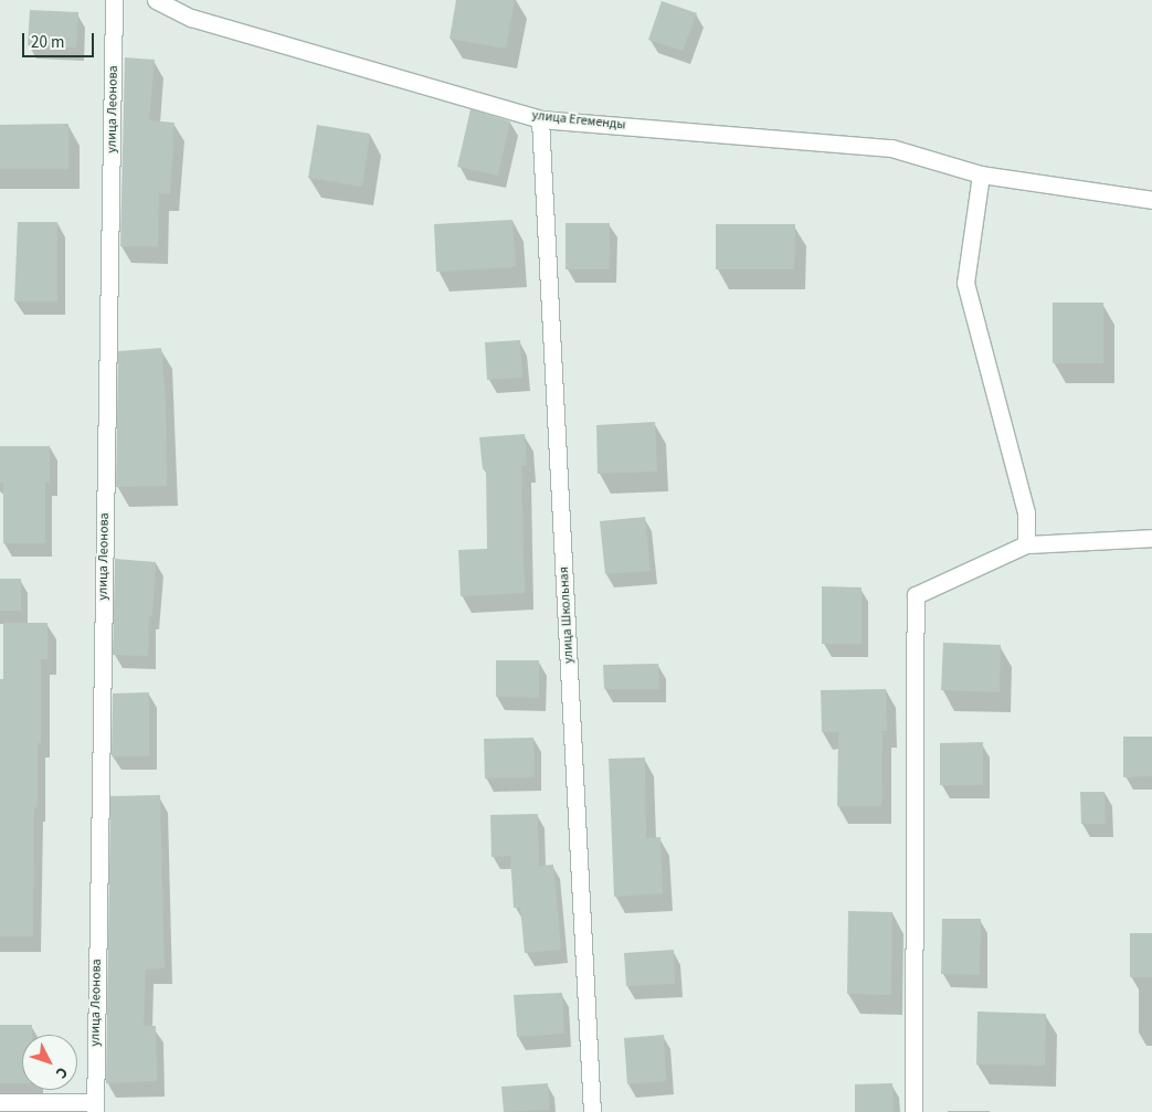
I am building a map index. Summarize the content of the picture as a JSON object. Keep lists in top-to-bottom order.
{
  "streets": {
    "street": ["улица Леонова", "улица Егеменды", "улица Школьная"]
  },
  "crossings": [
    ["улица Егеменды", "улица Школьная"]
  ],
  "scale_bar": "20 m",
  "north": "bottom right"
}
